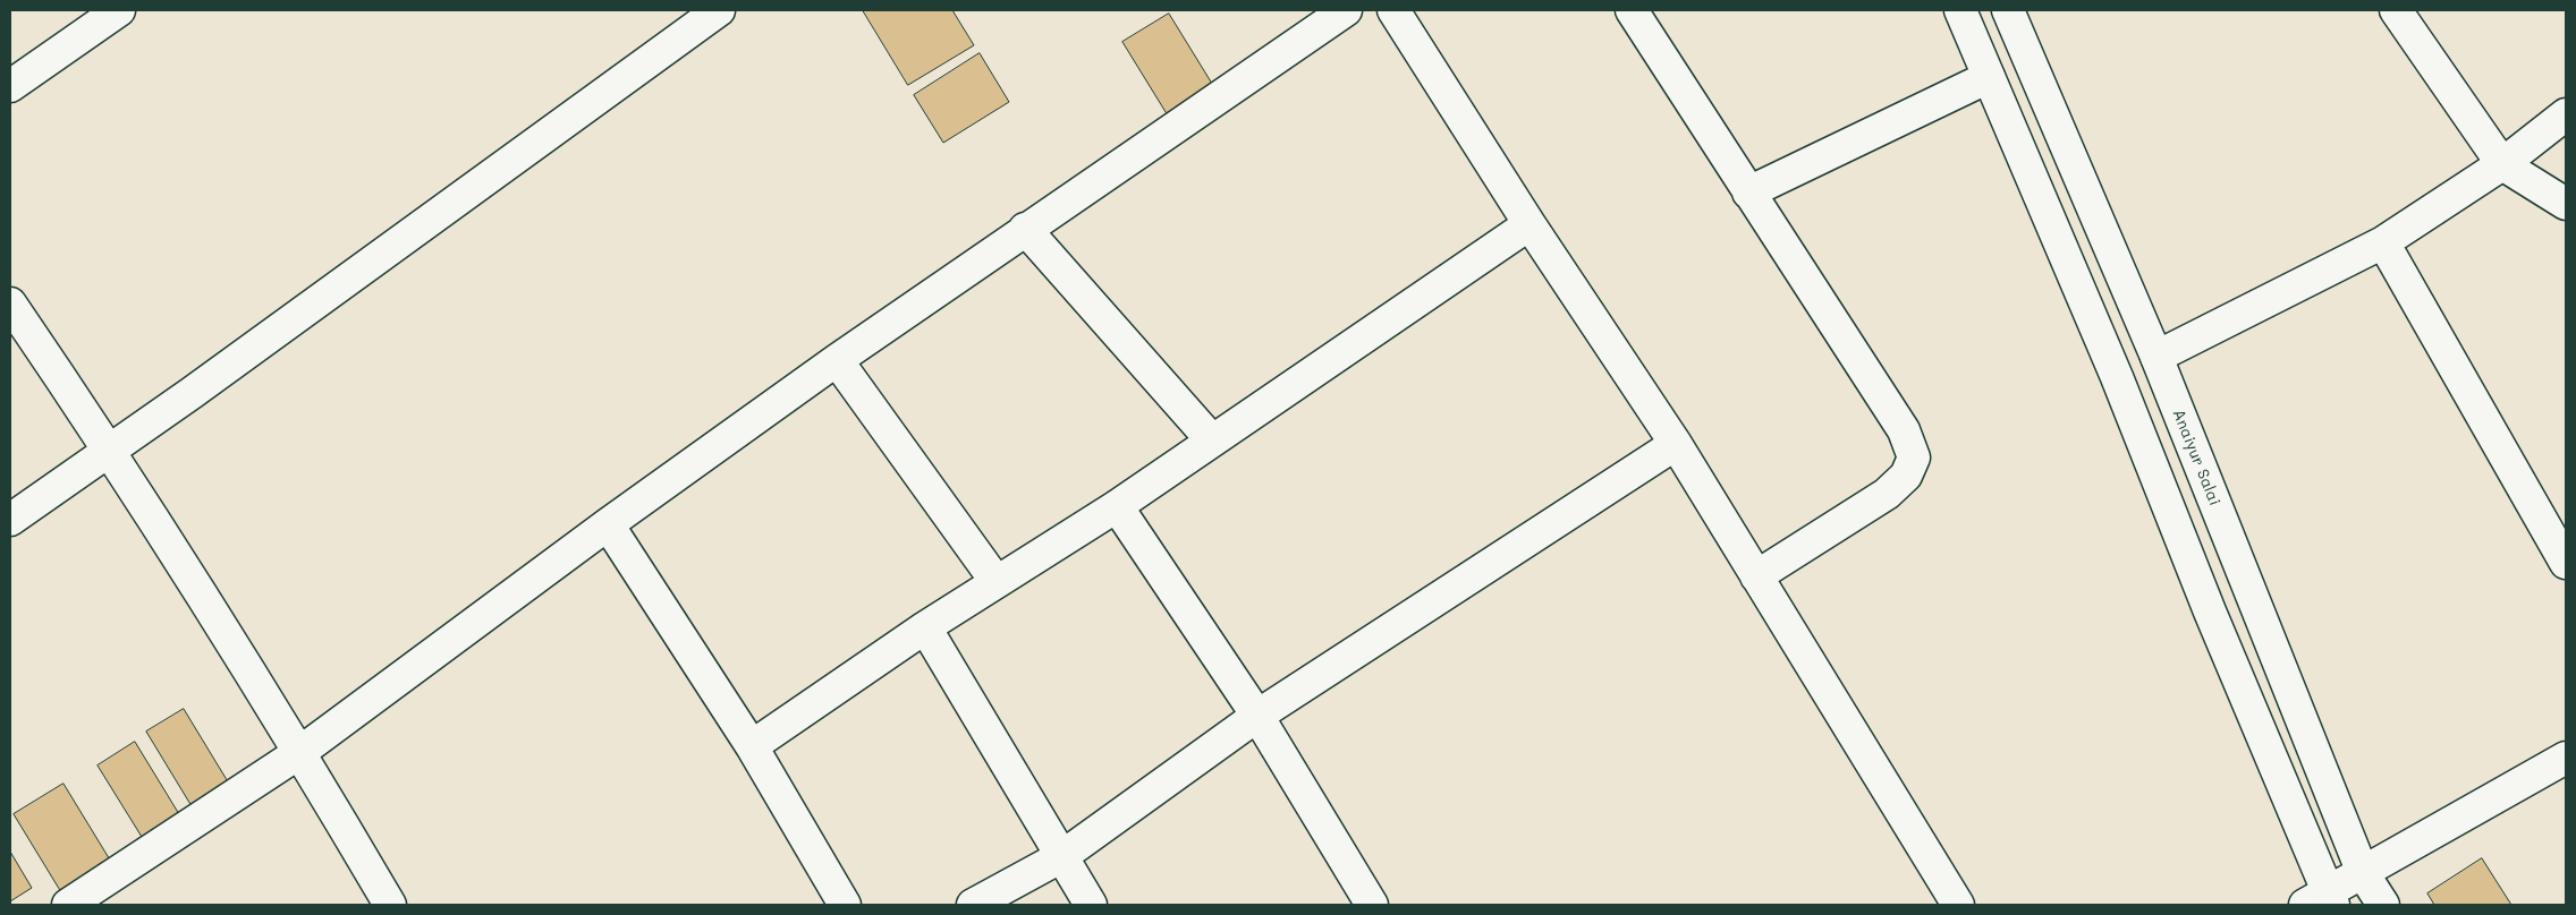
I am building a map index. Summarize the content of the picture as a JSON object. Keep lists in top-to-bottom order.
{
  "streets": {
    "street": ["Anaiyur Salai"]
  }
}
